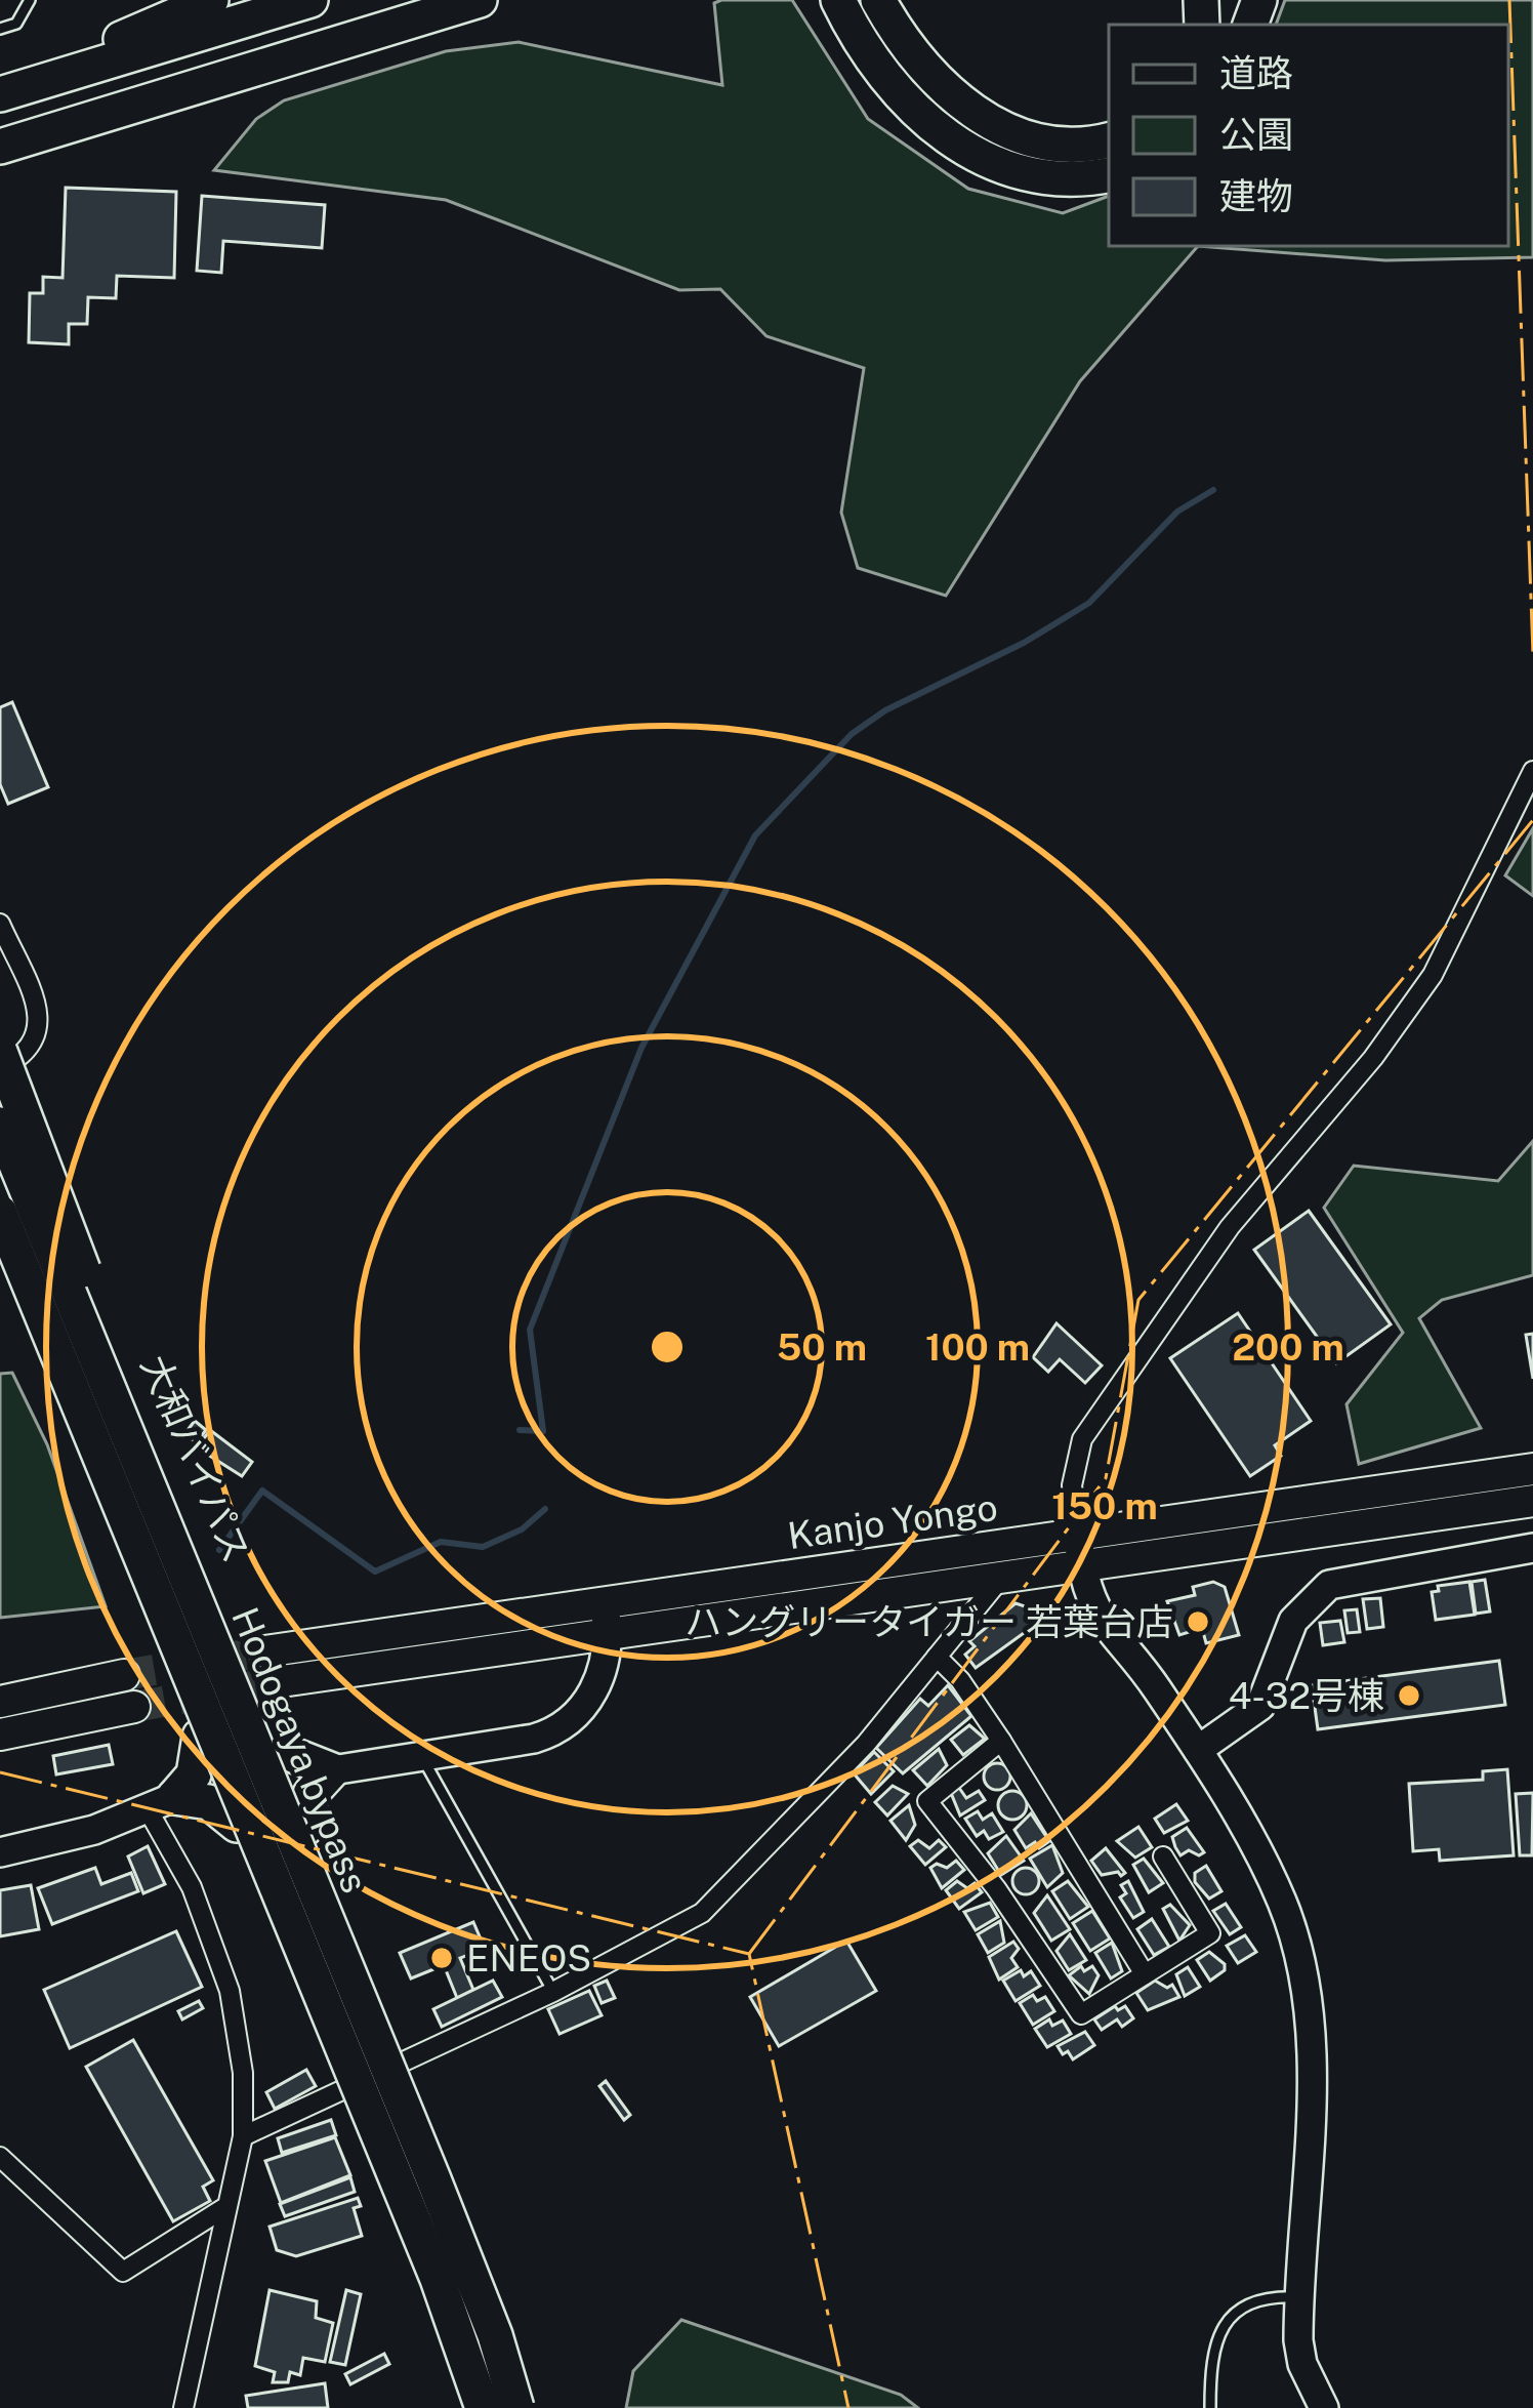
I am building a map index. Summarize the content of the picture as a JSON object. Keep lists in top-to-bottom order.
{
  "streets": {
    "highway": ["大和バイパス", "Hodogaya bypass"],
    "main road": ["Kanjo Yongo"]
  },
  "crossings": [
    ["大和バイパス", "Hodogaya bypass"]
  ],
  "places": ["ハングリータイガー 若葉台店", "4-32号棟", "ENEOS"],
  "legend": ["道路", "公園", "建物"],
  "rings": [
    "50 m",
    "100 m",
    "200 m",
    "150 m"
  ]
}
